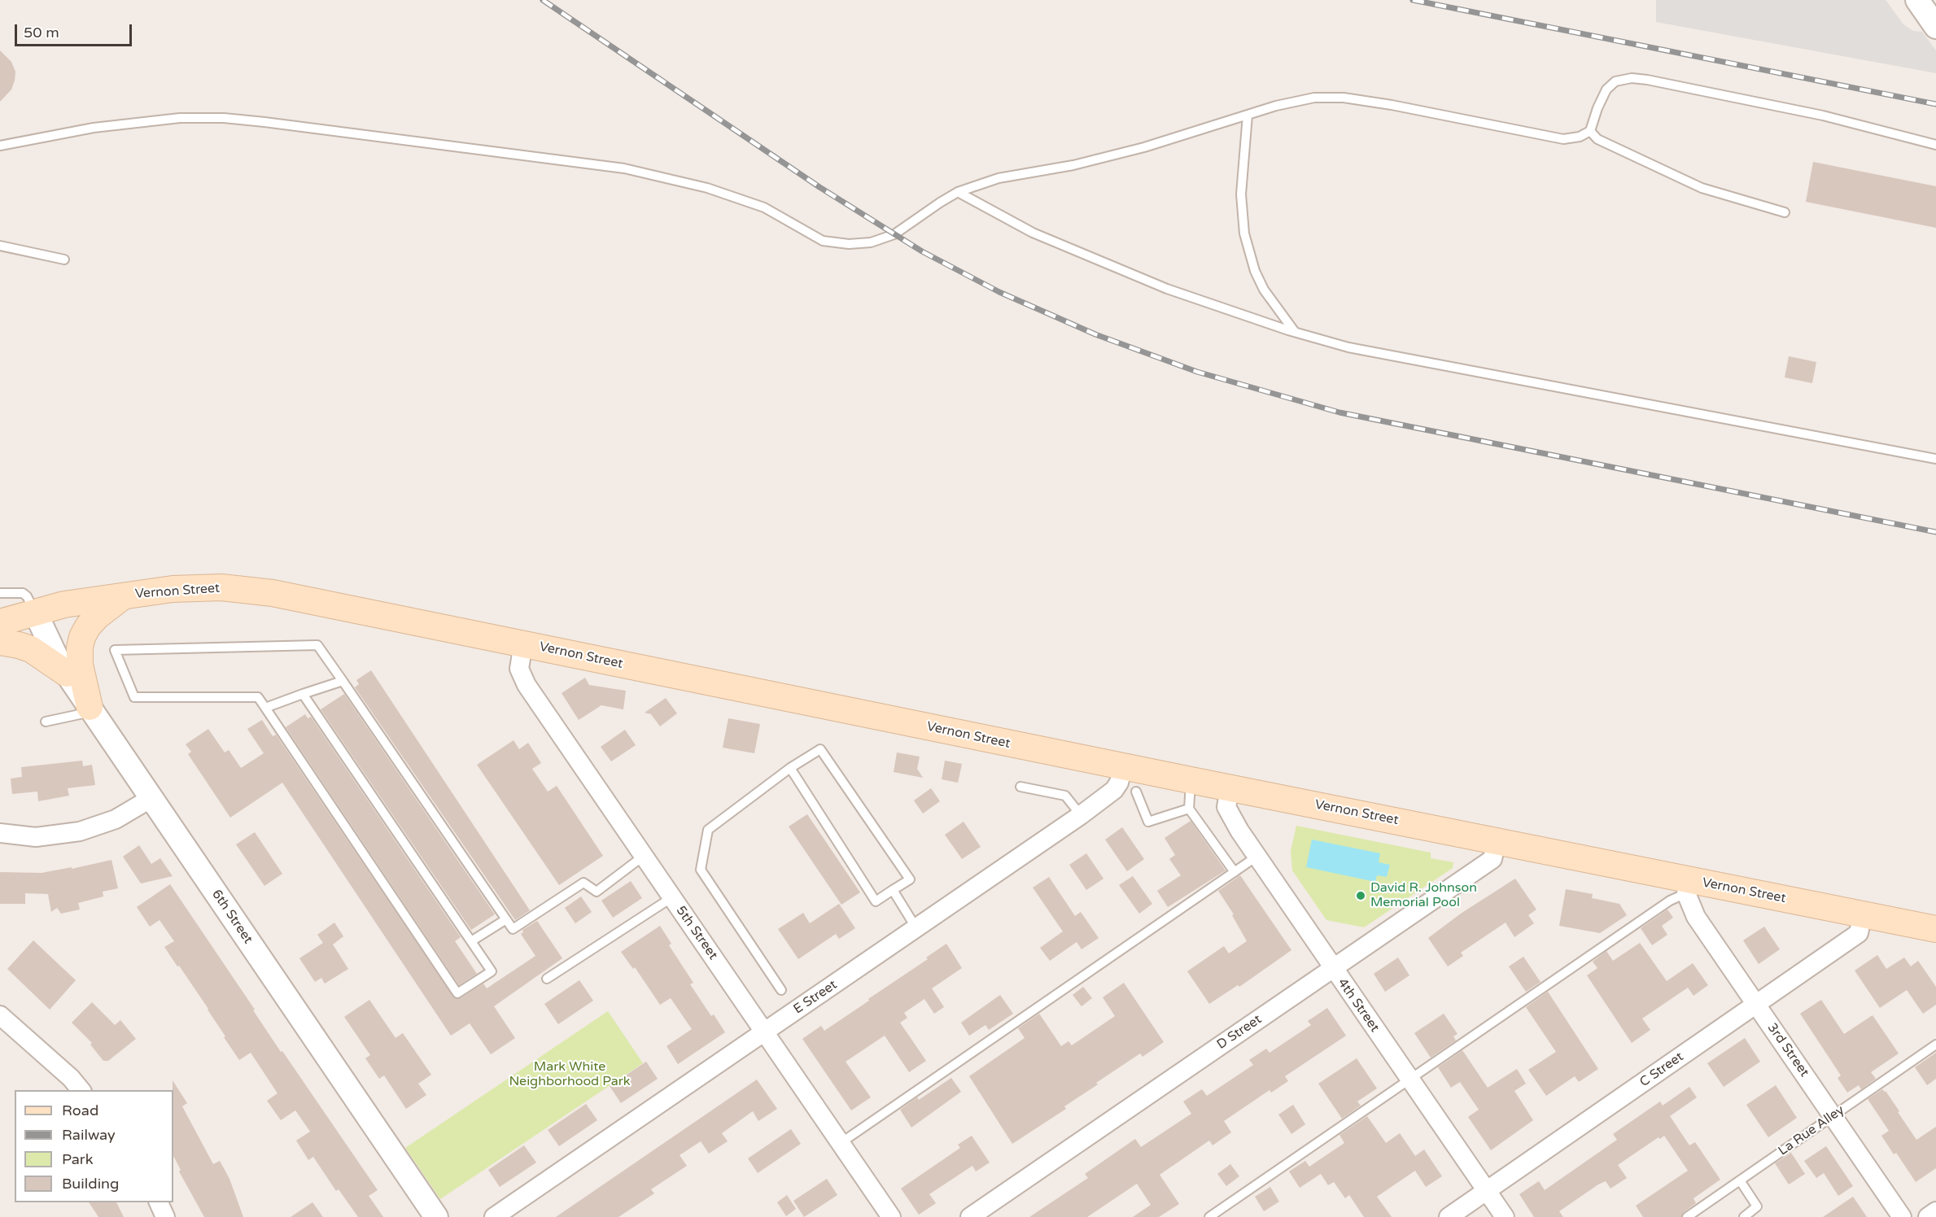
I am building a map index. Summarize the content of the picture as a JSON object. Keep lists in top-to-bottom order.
{
  "streets": {
    "main road": ["Vernon Street"],
    "street": [
      "6th Street",
      "5th Street",
      "E Street",
      "4th Street",
      "D Street",
      "3rd Street",
      "C Street"
    ],
    "lane": ["La Rue Alley"]
  },
  "crossings": [
    ["Vernon Street", "6th Street"],
    ["Vernon Street", "5th Street"],
    ["Vernon Street", "E Street"],
    ["Vernon Street", "4th Street"],
    ["Vernon Street", "D Street"],
    ["Vernon Street", "3rd Street"],
    ["Vernon Street", "C Street"],
    ["5th Street", "E Street"],
    ["4th Street", "D Street"],
    ["4th Street", "C Street"],
    ["3rd Street", "C Street"],
    ["3rd Street", "La Rue Alley"]
  ],
  "parks": ["Mark White Neighborhood Park"],
  "places": ["David R. Johnson Memorial Pool"],
  "legend": [
    "Road",
    "Railway",
    "Park",
    "Building"
  ],
  "scale_bar": "50 m"
}
